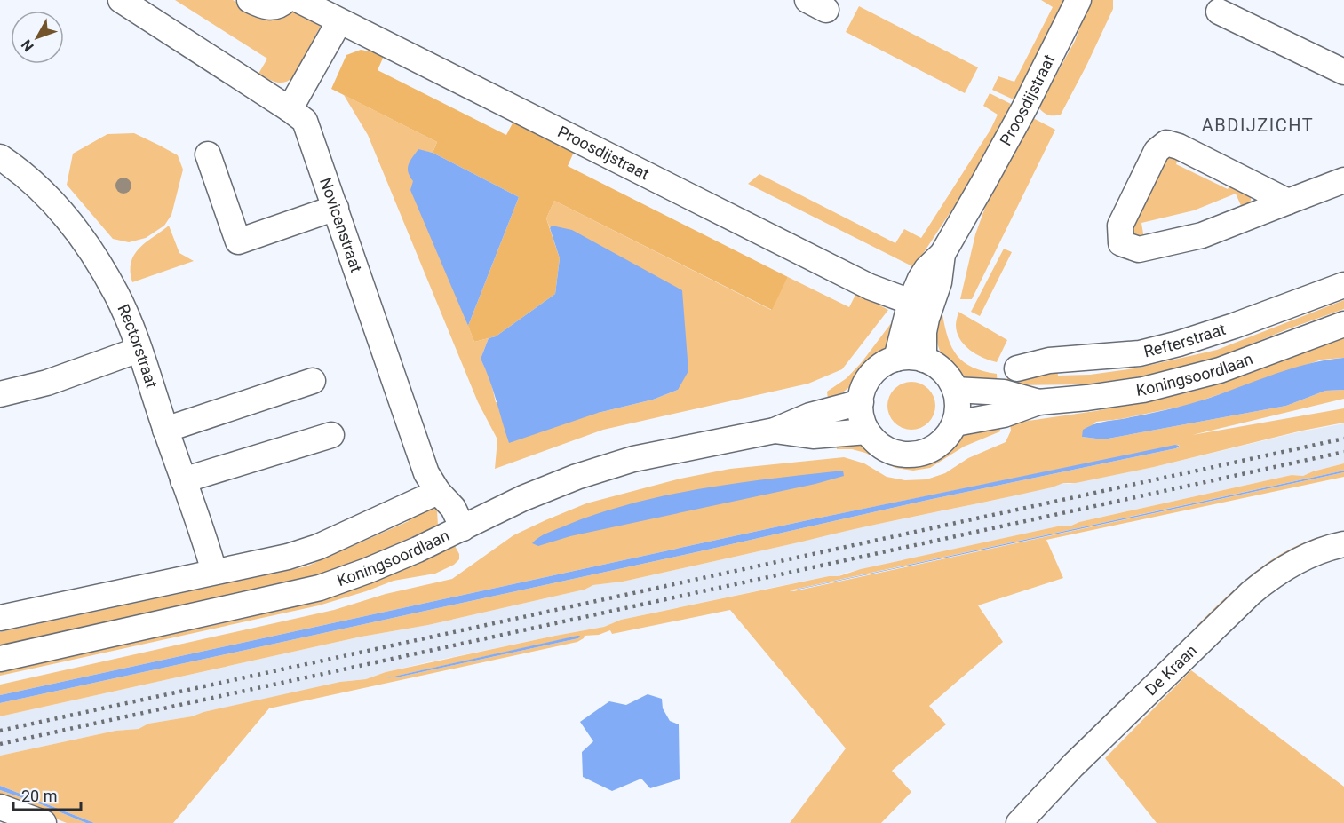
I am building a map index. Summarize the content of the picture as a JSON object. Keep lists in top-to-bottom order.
{
  "streets": {
    "street": [
      "Proosdijstraat",
      "Novicenstraat",
      "Refterstraat",
      "Rectorstraat",
      "Koningsoordlaan",
      "De Kraan"
    ]
  },
  "crossings": [
    ["Proosdijstraat", "Koningsoordlaan"],
    ["Novicenstraat", "Koningsoordlaan"]
  ],
  "districts": ["ABDIJZICHT"],
  "scale_bar": "20 m",
  "north": "bottom left"
}
